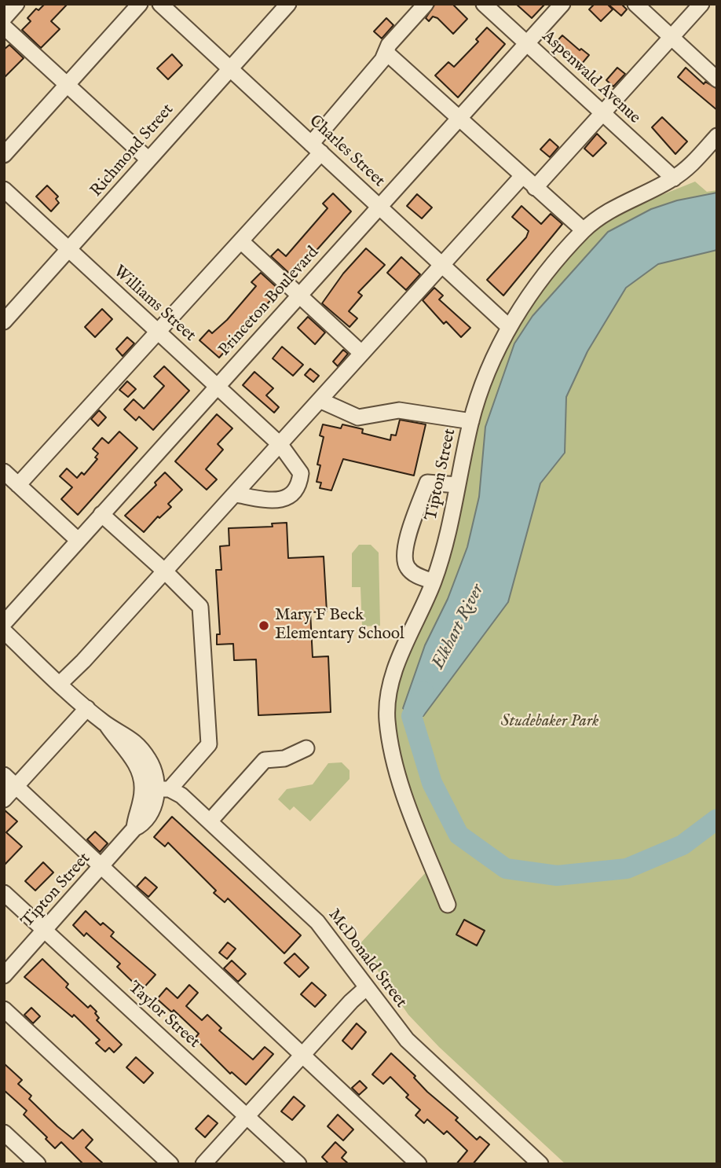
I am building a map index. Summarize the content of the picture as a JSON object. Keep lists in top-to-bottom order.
{
  "streets": {
    "street": [
      "Aspenwald Avenue",
      "Richmond Street",
      "Charles Street",
      "Princeton Boulevard",
      "Williams Street",
      "Tipton Street",
      "McDonald Street",
      "Taylor Street"
    ]
  },
  "crossings": [
    ["Aspenwald Avenue", "Princeton Boulevard"],
    ["Aspenwald Avenue", "Tipton Street"],
    ["Richmond Street", "Charles Street"],
    ["Richmond Street", "Williams Street"],
    ["Charles Street", "Princeton Boulevard"],
    ["Charles Street", "Tipton Street"],
    ["Princeton Boulevard", "Williams Street"],
    ["Tipton Street", "McDonald Street"],
    ["Tipton Street", "Taylor Street"]
  ],
  "water": ["Elkhart River"],
  "parks": ["Studebaker Park"],
  "places": ["Mary F Beck Elementary School"]
}
